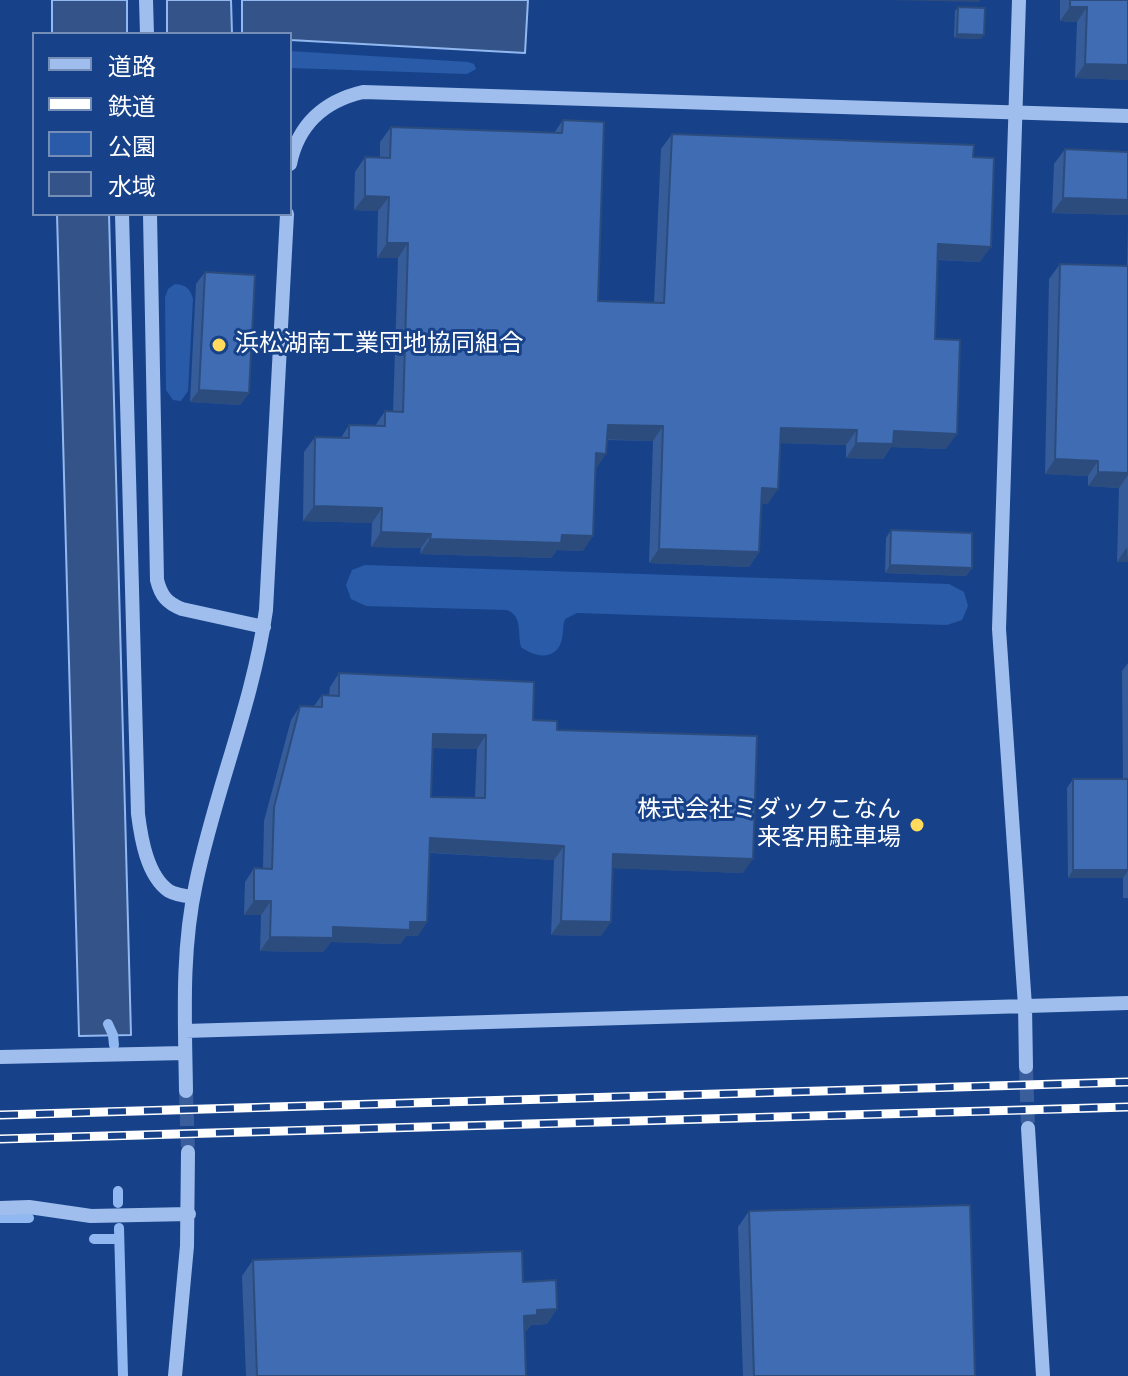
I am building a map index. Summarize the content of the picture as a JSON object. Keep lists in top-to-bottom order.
{
  "places": ["浜松湖南工業団地協同組合", "株式会社ミダックこなん 来客用駐車場"],
  "legend": [
    "道路",
    "鉄道",
    "公園",
    "水域"
  ]
}
